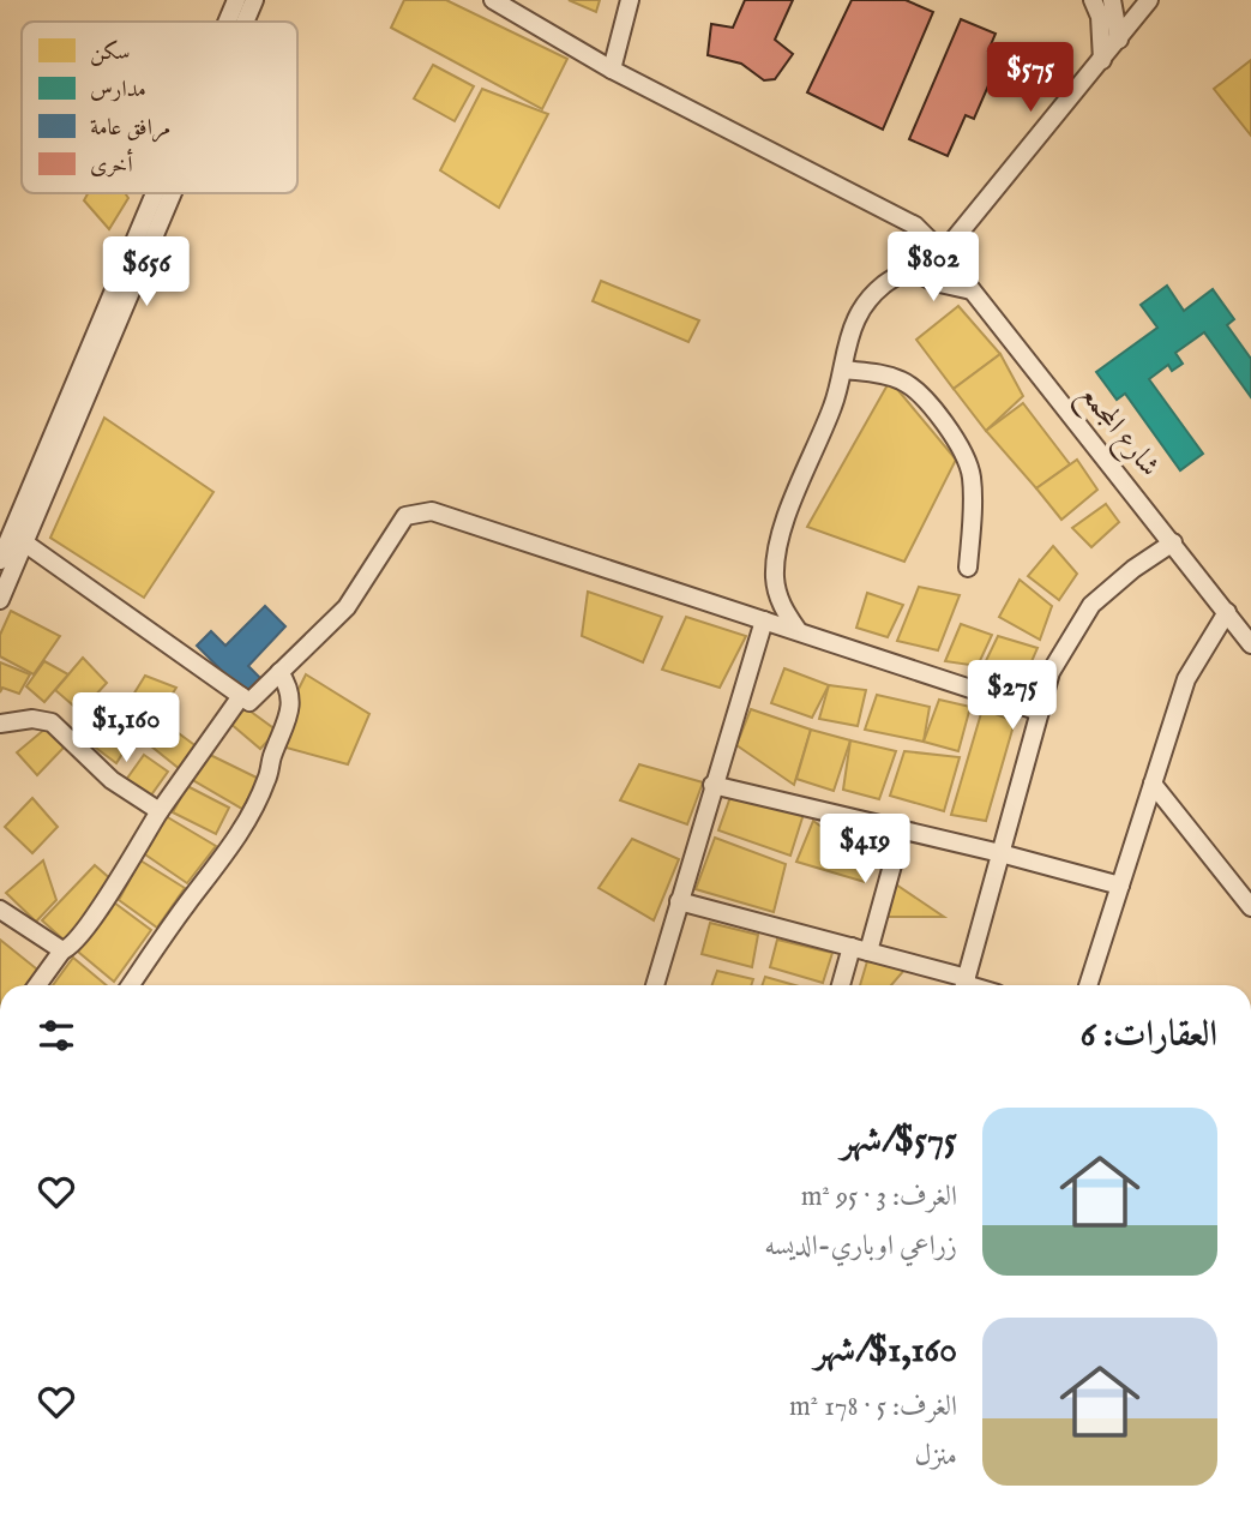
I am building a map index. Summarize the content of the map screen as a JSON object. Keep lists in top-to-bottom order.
{
  "streets": {
    "street": ["شارع المجمع"]
  },
  "legend": [
    "سكن",
    "مدارس",
    "مرافق عامة",
    "أخرى"
  ],
  "page": {
    "price": [
      "$575",
      "$802",
      "$656",
      "$275",
      "$1,160",
      "$419"
    ],
    "heading": "العقارات: 6",
    "list": [
      {
        "name": "$575/شهر",
        "note": "الغرف: 3 · 95 m² · زراعي اوباري-الديسه"
      },
      {
        "name": "$1,160/شهر",
        "note": "الغرف: 5 · 178 m² · منزل"
      }
    ]
  }
}
